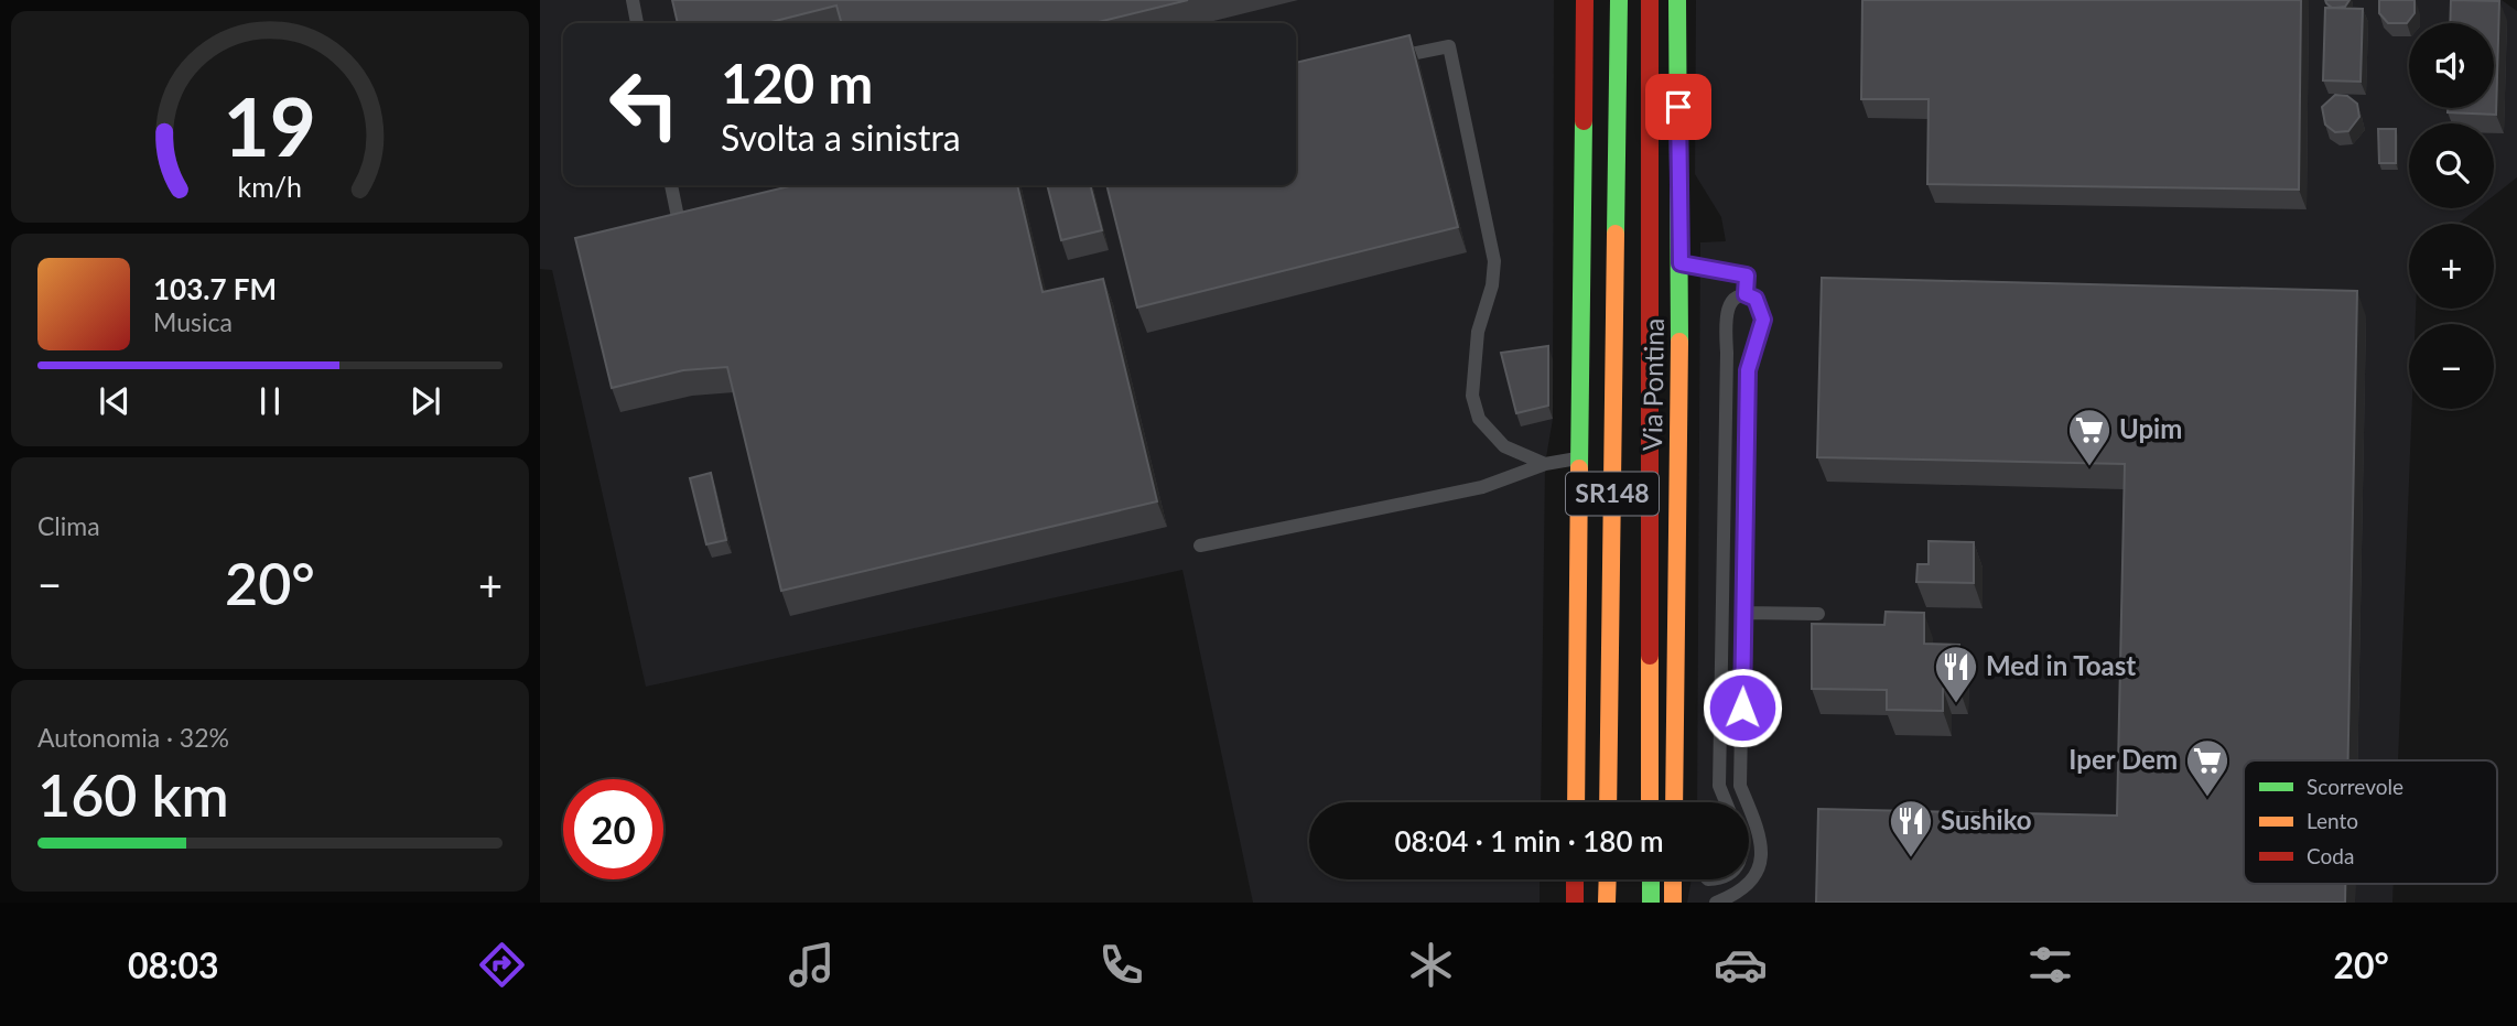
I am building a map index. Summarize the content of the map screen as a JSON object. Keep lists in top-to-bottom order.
{
  "streets": {
    "main road": ["Via Pontina", "SR148"]
  },
  "places": {
    "supermarket": ["Upim", "Iper Dem"],
    "restaurant": ["Med in Toast", "Sushiko"]
  },
  "legend": ["Scorrevole", "Lento", "Coda"],
  "page": {
    "map_buttons": ["+", "−"],
    "turn": ["120 m", "Svolta a sinistra"],
    "song": ["103.7 FM", "Musica"],
    "tile": [
      "Clima",
      ["Autonomia · 32%", "160 km"]
    ],
    "heat": ["−", "20°", "+"],
    "limit": "20",
    "trip": "08:04 · 1 min · 180 m",
    "tabs": ["08:03", "20°"],
    "gauge": ["19", "km/h"]
  }
}
